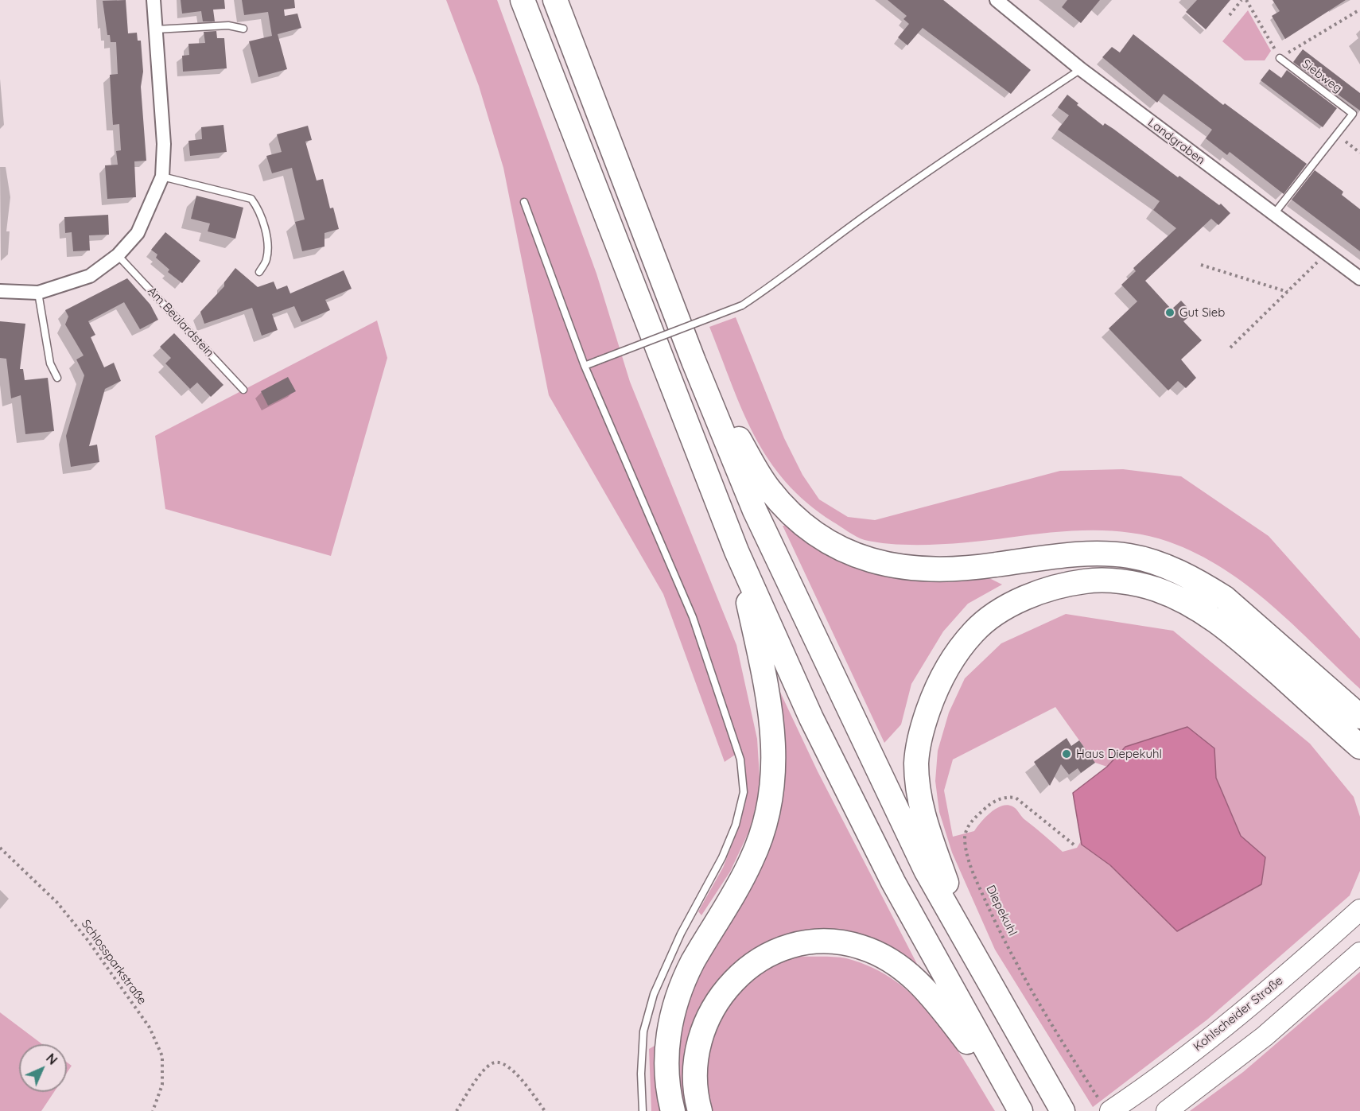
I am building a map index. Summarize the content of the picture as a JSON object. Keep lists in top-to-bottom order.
{
  "streets": {
    "main road": ["Kohlscheider Straße"],
    "street": ["Landgraben"],
    "lane": ["Siebweg", "Am Beulardstein"],
    "path": ["Diepekuhl", "Schlossparkstraße"]
  },
  "crossings": [
    ["Siebweg", "Landgraben"],
    ["Diepekuhl", "Kohlscheider Straße"]
  ],
  "places": ["Gut Sieb", "Haus Diepekuhl"],
  "north": "top right"
}
